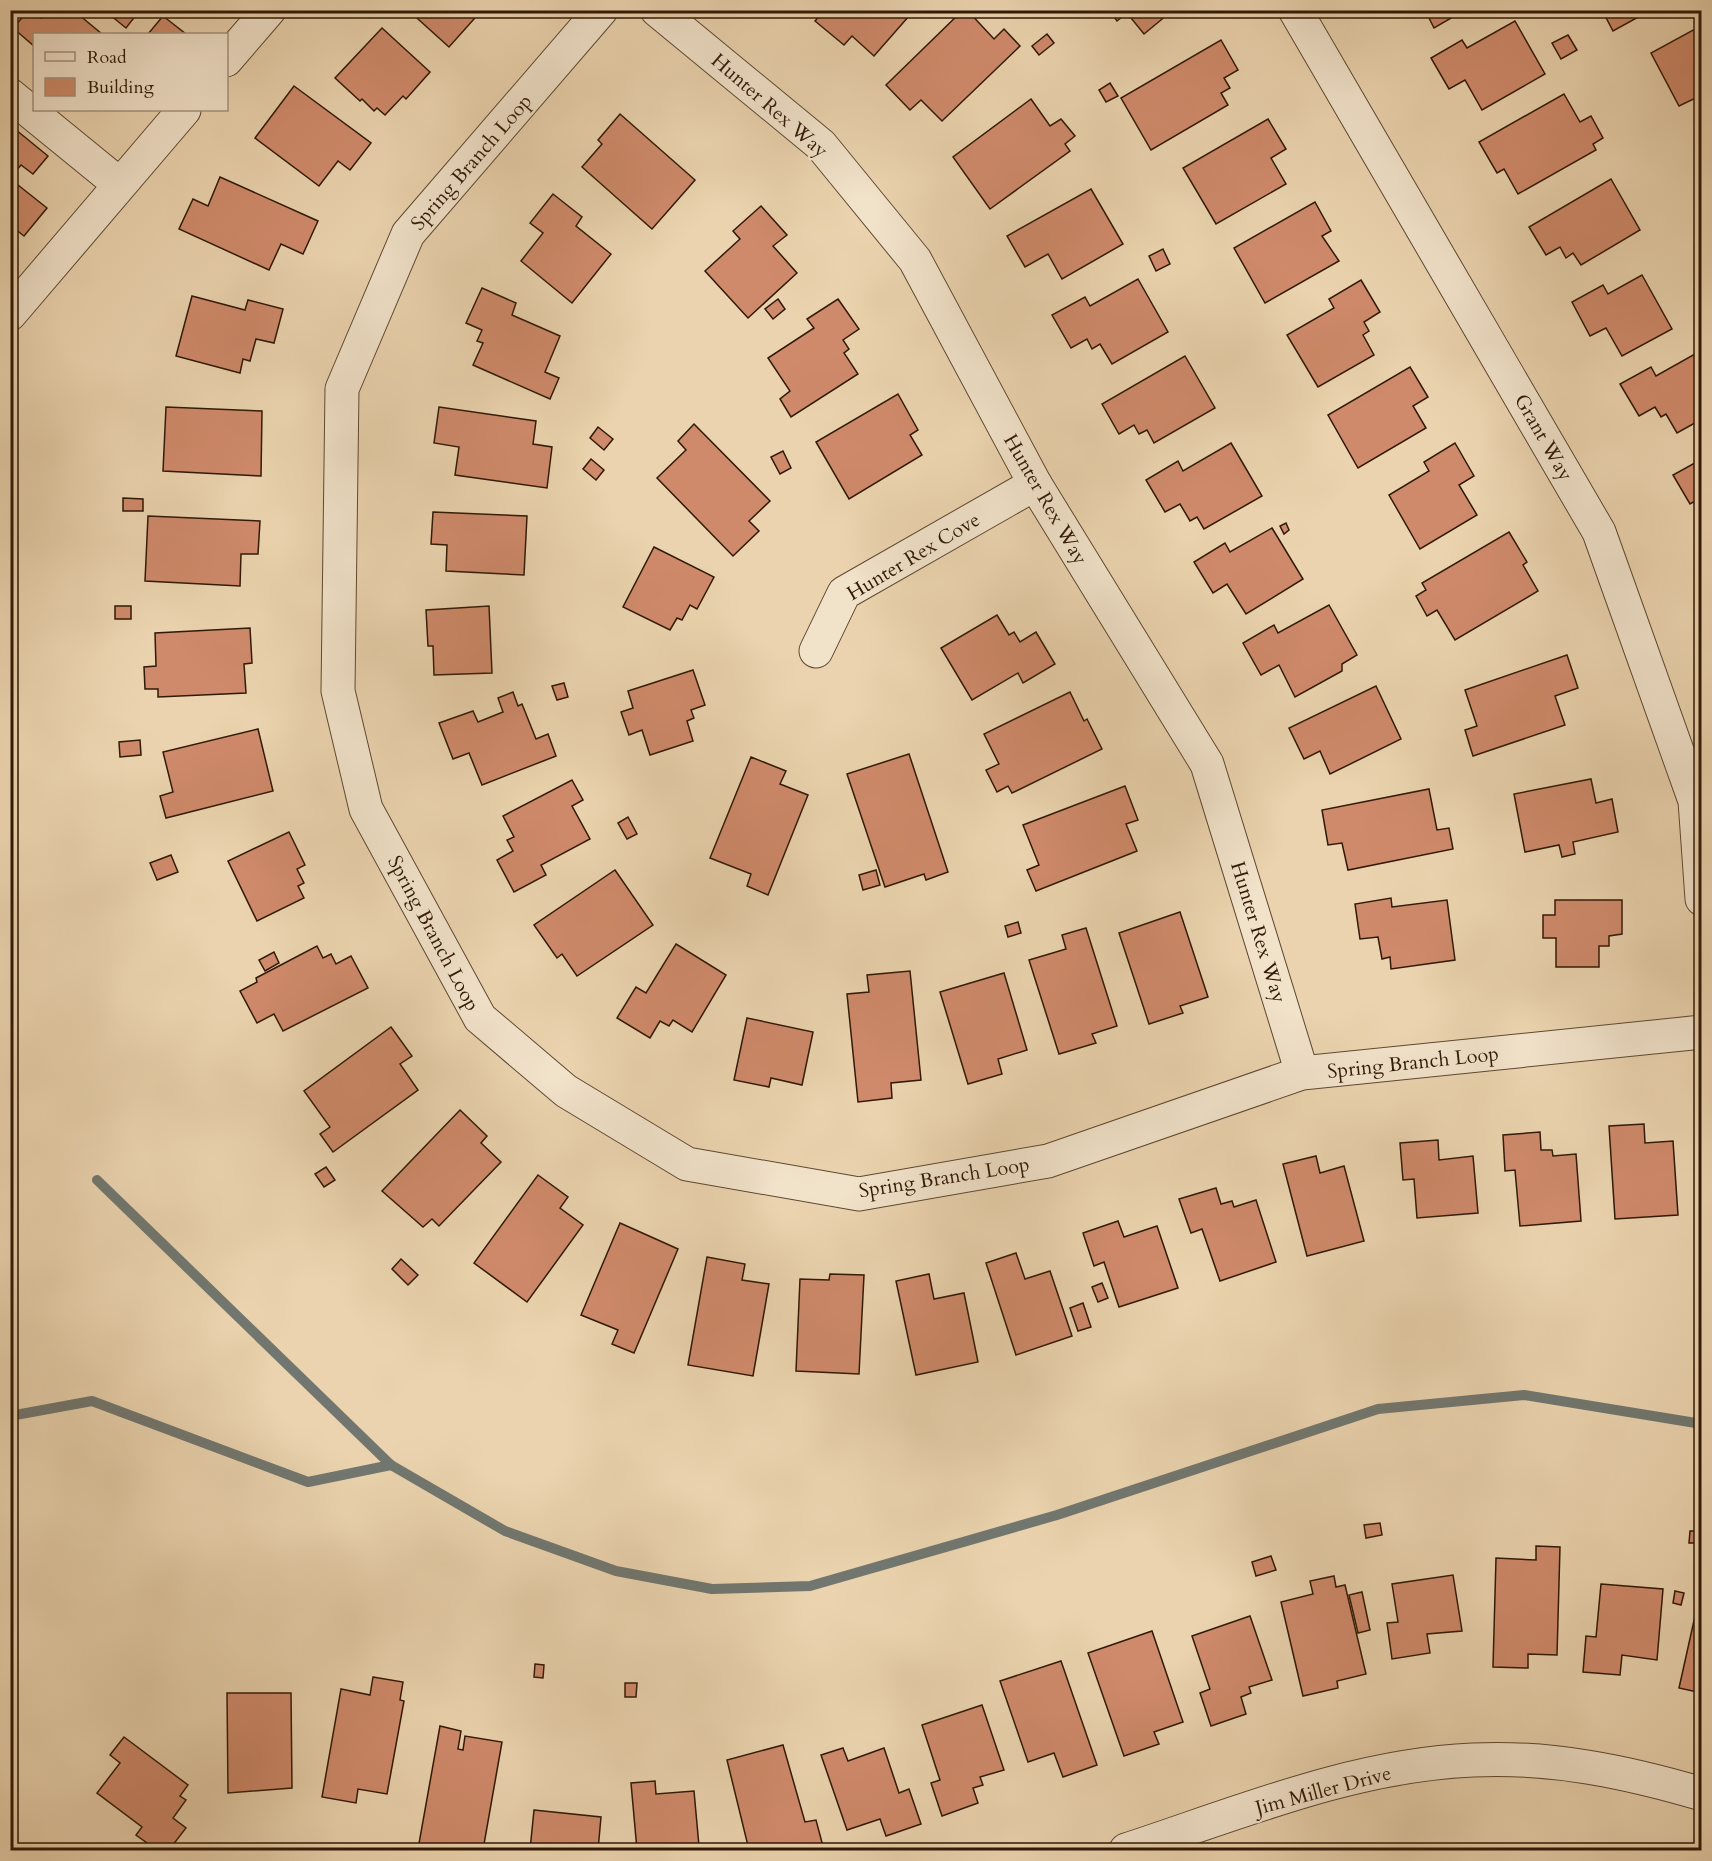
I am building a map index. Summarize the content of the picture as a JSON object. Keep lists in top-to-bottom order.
{
  "streets": {
    "street": [
      "Hunter Rex Way",
      "Spring Branch Loop",
      "Grant Way",
      "Hunter Rex Cove",
      "Jim Miller Drive"
    ]
  },
  "crossings": [
    ["Hunter Rex Way", "Spring Branch Loop"],
    ["Hunter Rex Way", "Hunter Rex Cove"]
  ],
  "legend": ["Road", "Building"]
}
